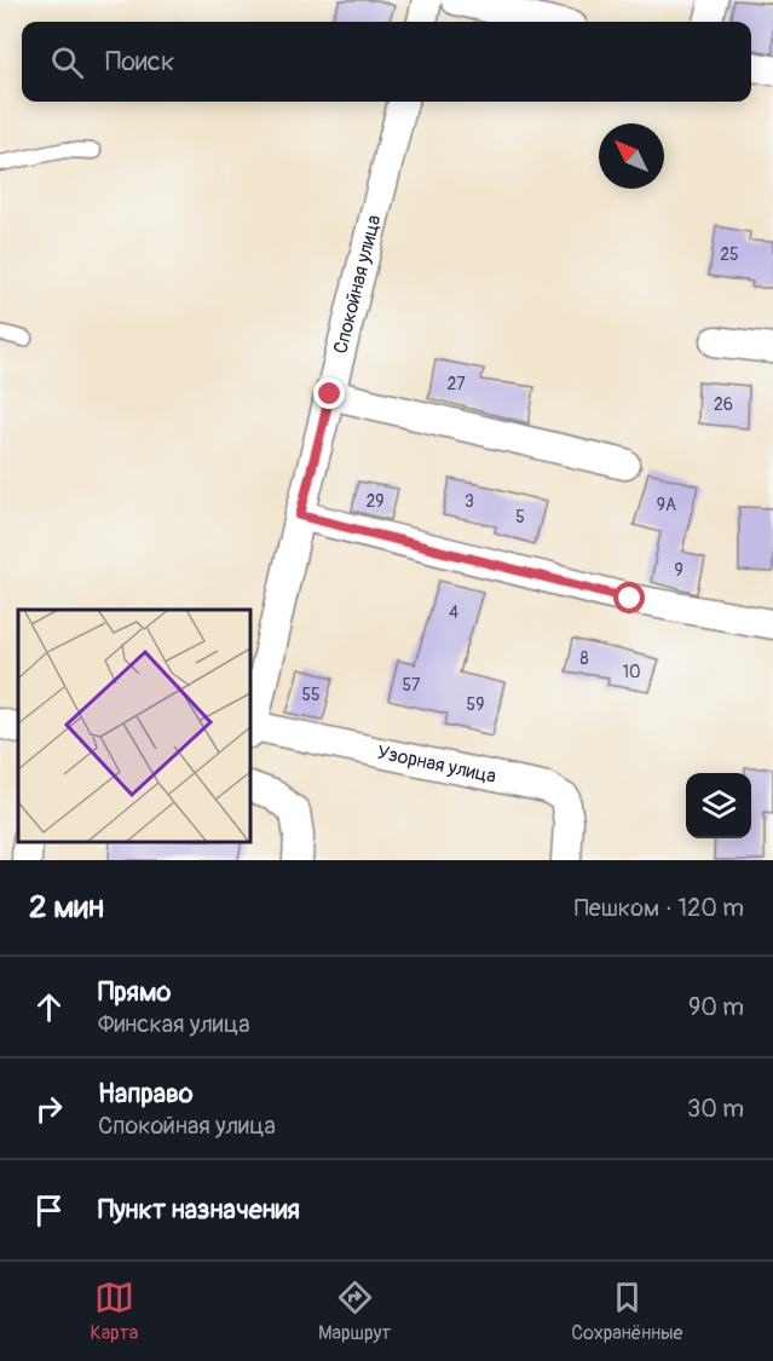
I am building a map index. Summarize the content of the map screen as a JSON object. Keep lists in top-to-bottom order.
{
  "streets": {
    "street": ["Спокойная улица", "Узорная улица"]
  },
  "crossings": [
    ["Спокойная улица", "Узорная улица"]
  ],
  "house_numbers": [
    "25",
    "27",
    "26",
    "29",
    "3",
    "9А",
    "5",
    "9",
    "4",
    "8",
    "10",
    "57",
    "55",
    "59"
  ],
  "north": "top left",
  "page": {
    "search": "Поиск",
    "heading": ["2 мин", "Пешком · 120 m"],
    "list": [
      ["Прямо", "Финская улица", "90 m"],
      ["Направо", "Спокойная улица", "30 m"],
      "Пункт назначения"
    ],
    "nav": ["Карта", "Маршрут", "Сохранённые"]
  }
}
